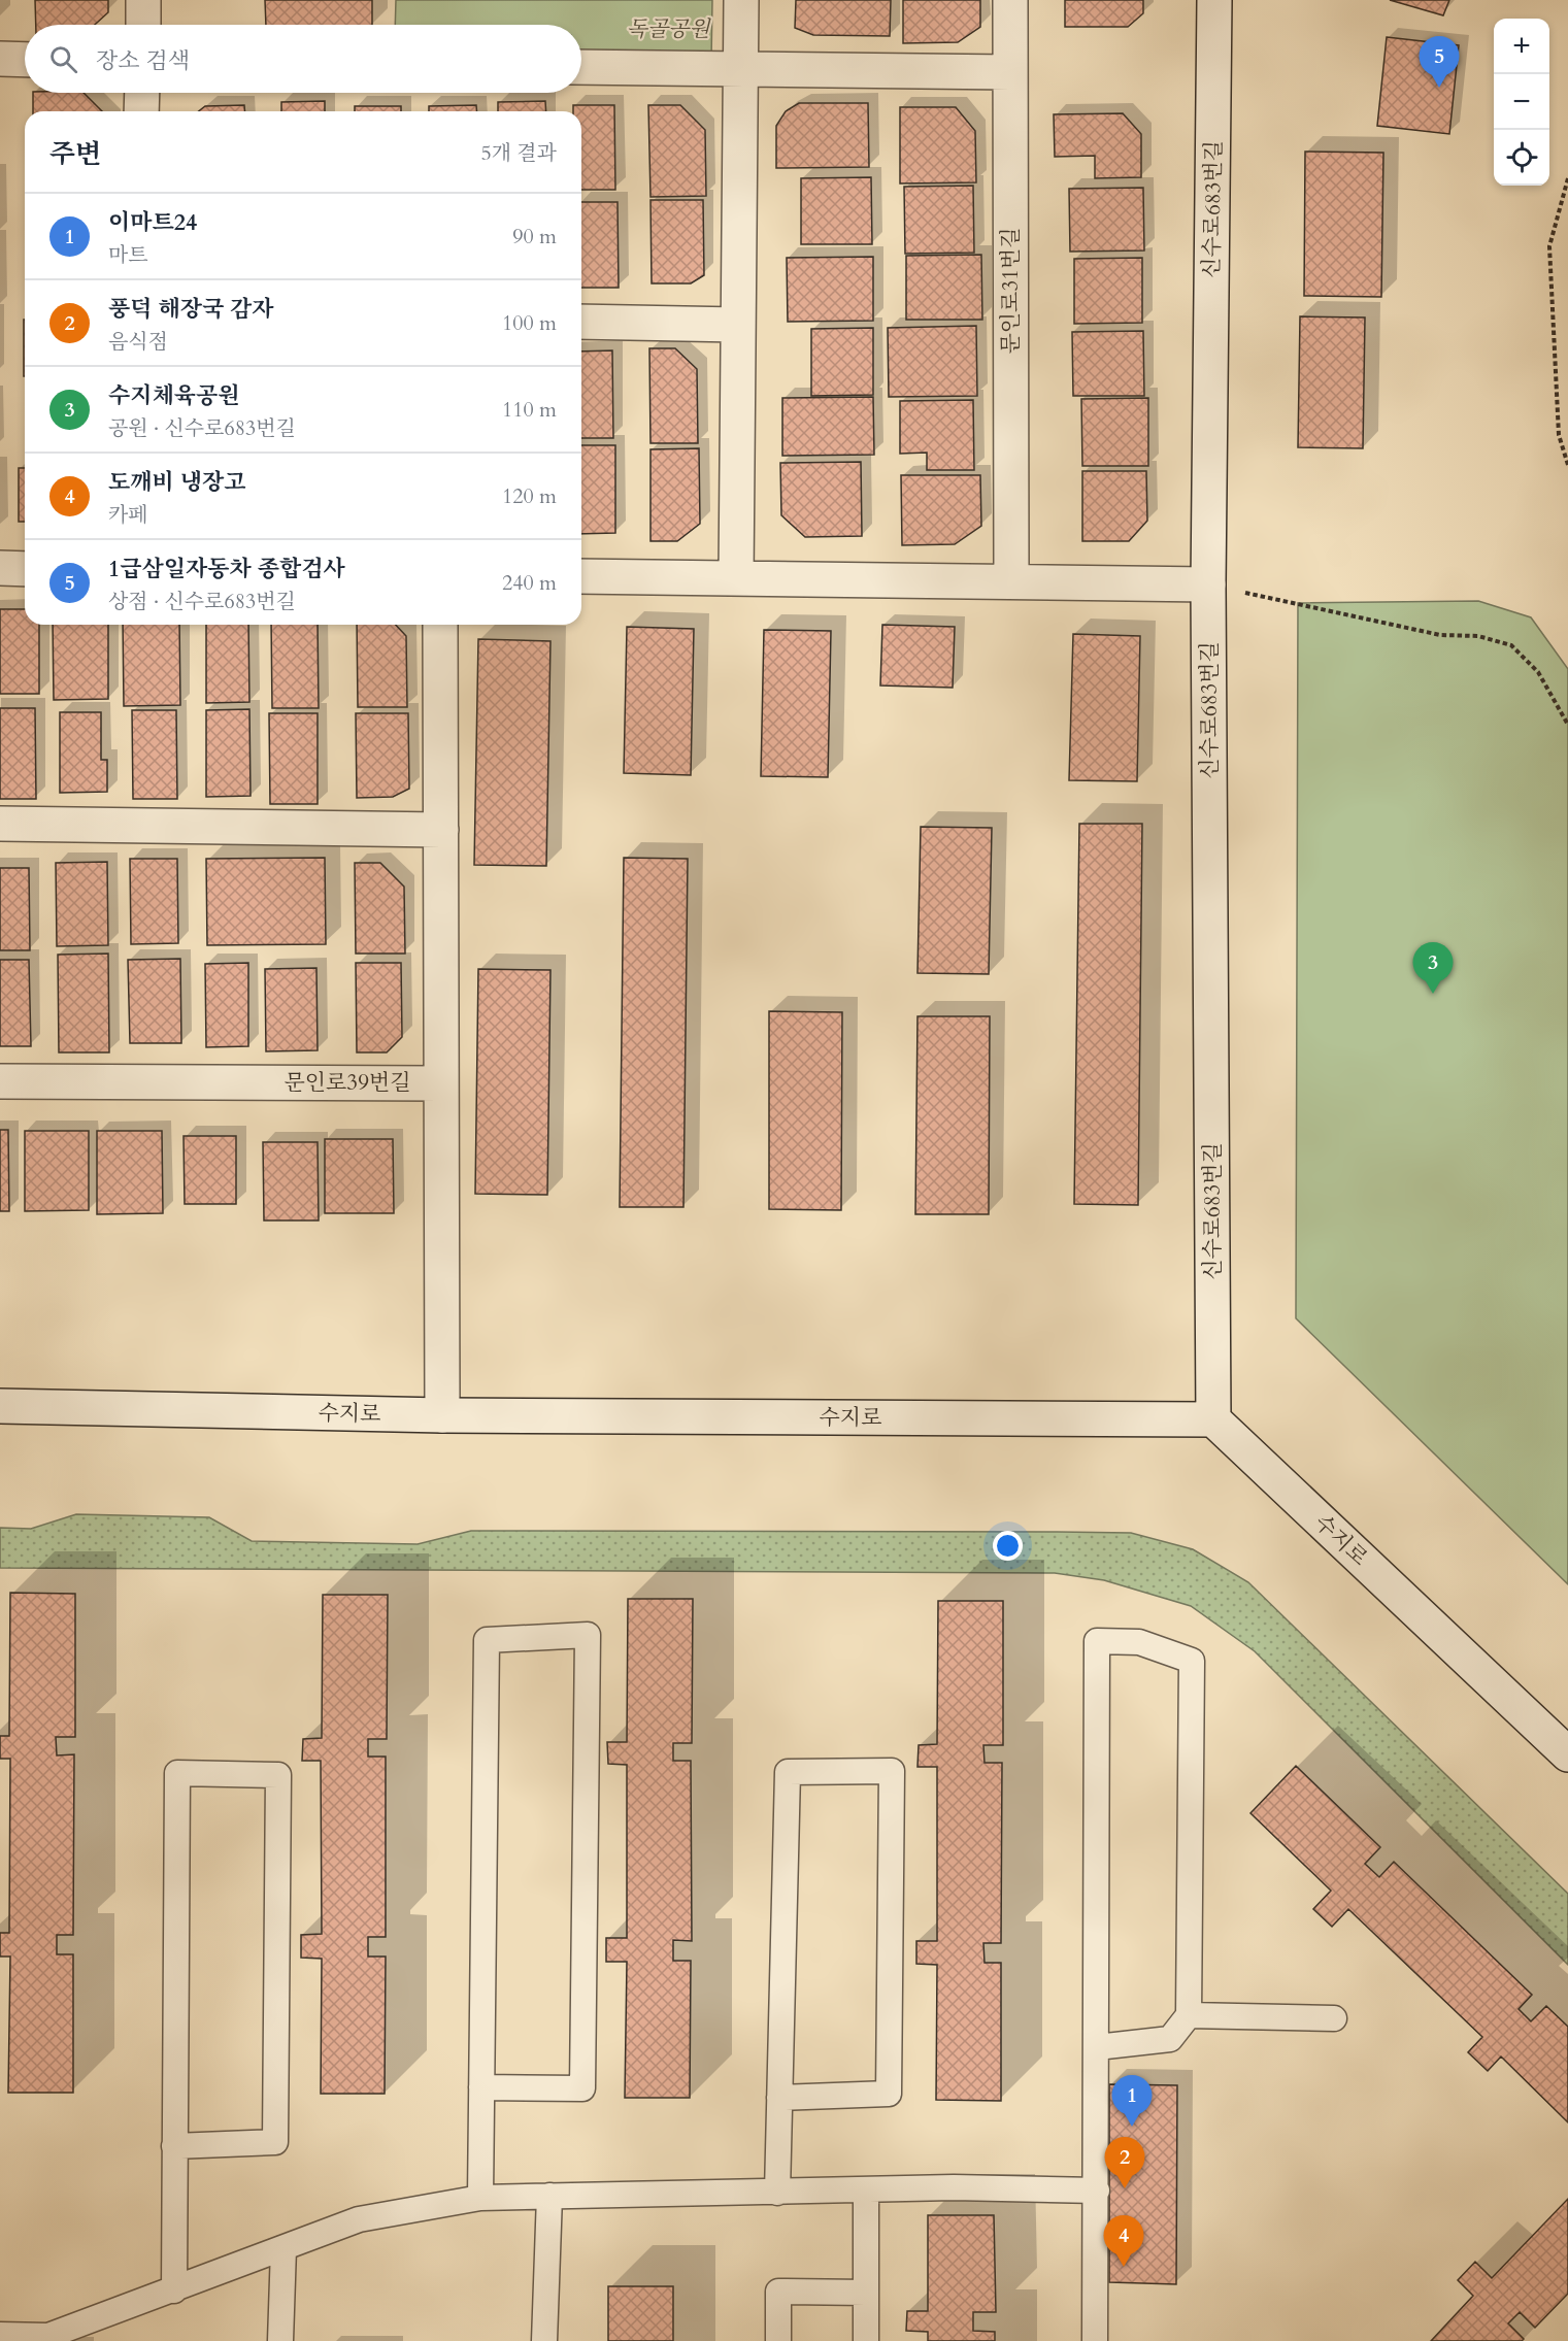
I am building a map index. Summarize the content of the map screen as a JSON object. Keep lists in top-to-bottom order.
{
  "streets": {
    "street": [
      "신수로683번길",
      "문인로31번길",
      "문인로39번길",
      "수지로"
    ]
  },
  "crossings": [
    ["신수로683번길", "수지로"]
  ],
  "parks": ["독골공원"],
  "page": {
    "map_buttons": ["+", "−"],
    "search": "장소 검색",
    "pins": [
      "5",
      "3",
      "1",
      "2",
      "4"
    ],
    "heading": ["주변", "5개 결과"],
    "list": [
      {
        "mark": "1",
        "name": "이마트24",
        "note": "마트",
        "value": "90 m"
      },
      {
        "mark": "2",
        "name": "풍덕 해장국 감자",
        "note": "음식점",
        "value": "100 m"
      },
      {
        "mark": "3",
        "name": "수지체육공원",
        "note": "공원 · 신수로683번길",
        "value": "110 m"
      },
      {
        "mark": "4",
        "name": "도깨비 냉장고",
        "note": "카페",
        "value": "120 m"
      },
      {
        "mark": "5",
        "name": "1급삼일자동차 종합검사",
        "note": "상점 · 신수로683번길",
        "value": "240 m"
      }
    ]
  }
}
